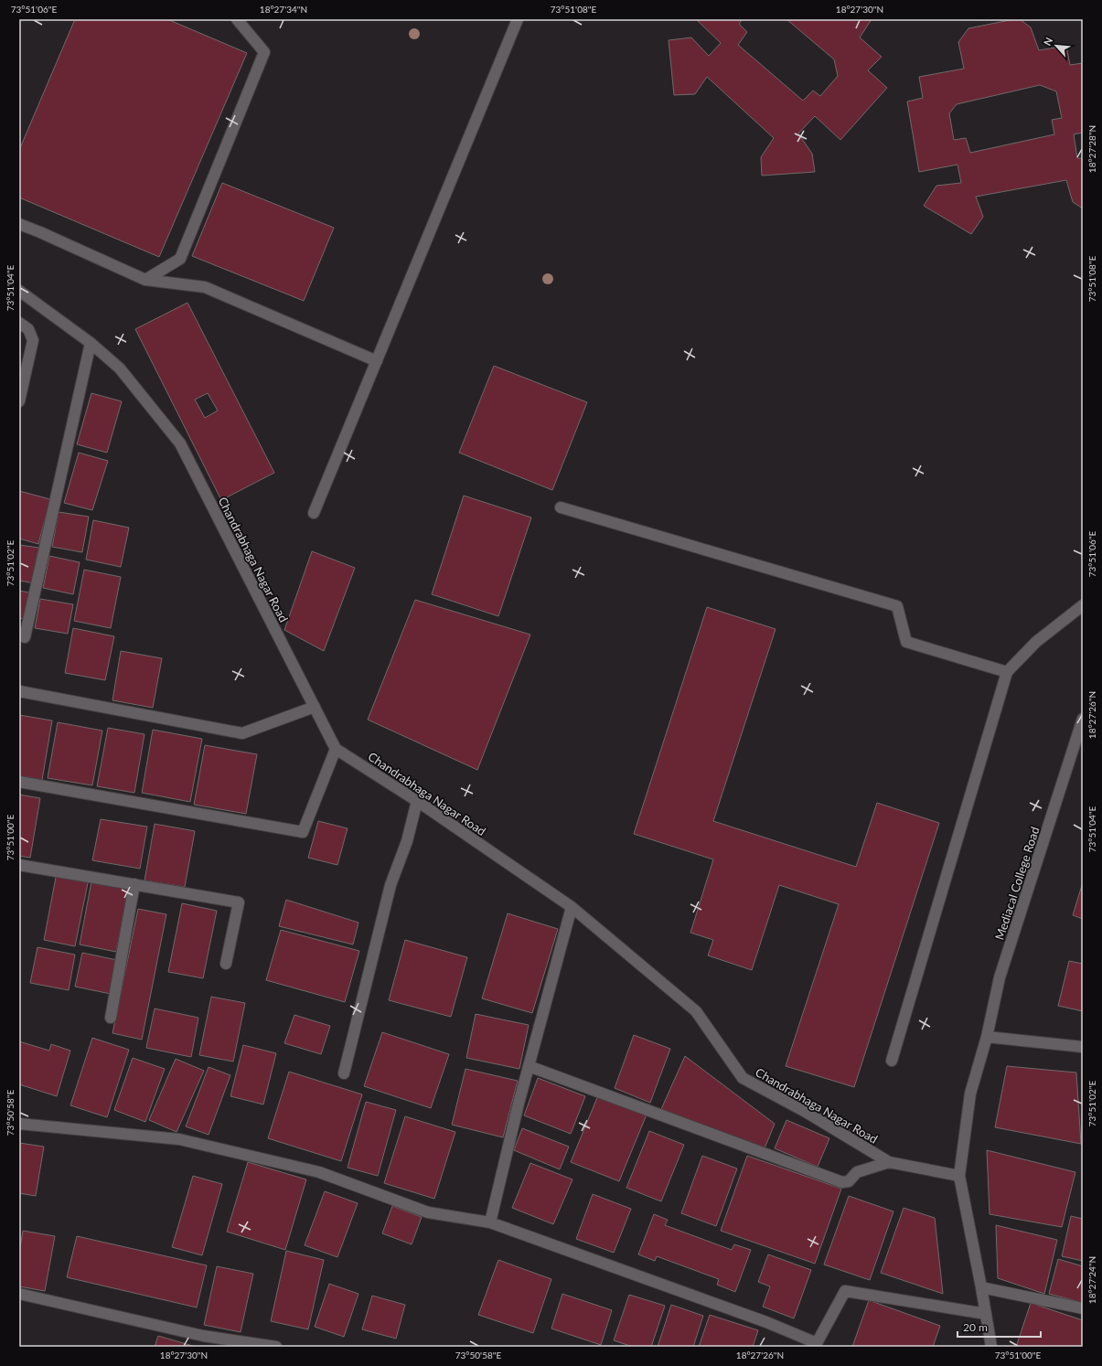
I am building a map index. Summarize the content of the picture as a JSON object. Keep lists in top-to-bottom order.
{
  "streets": {
    "street": ["Chandrabhaga Nagar Road", "Mediacal College Road"]
  },
  "crossings": [
    ["Chandrabhaga Nagar Road", "Mediacal College Road"]
  ],
  "scale_bar": "20 m",
  "north": "top left",
  "coordinates": [
    "73°51'06\"E",
    "18°27'34\"N",
    "73°51'08\"E",
    "18°27'30\"N",
    "18°27'28\"N",
    "73°51'04\"E",
    "73°51'02\"E",
    "18°27'26\"N",
    "73°51'00\"E",
    "73°50'58\"E",
    "18°27'24\"N"
  ]
}
